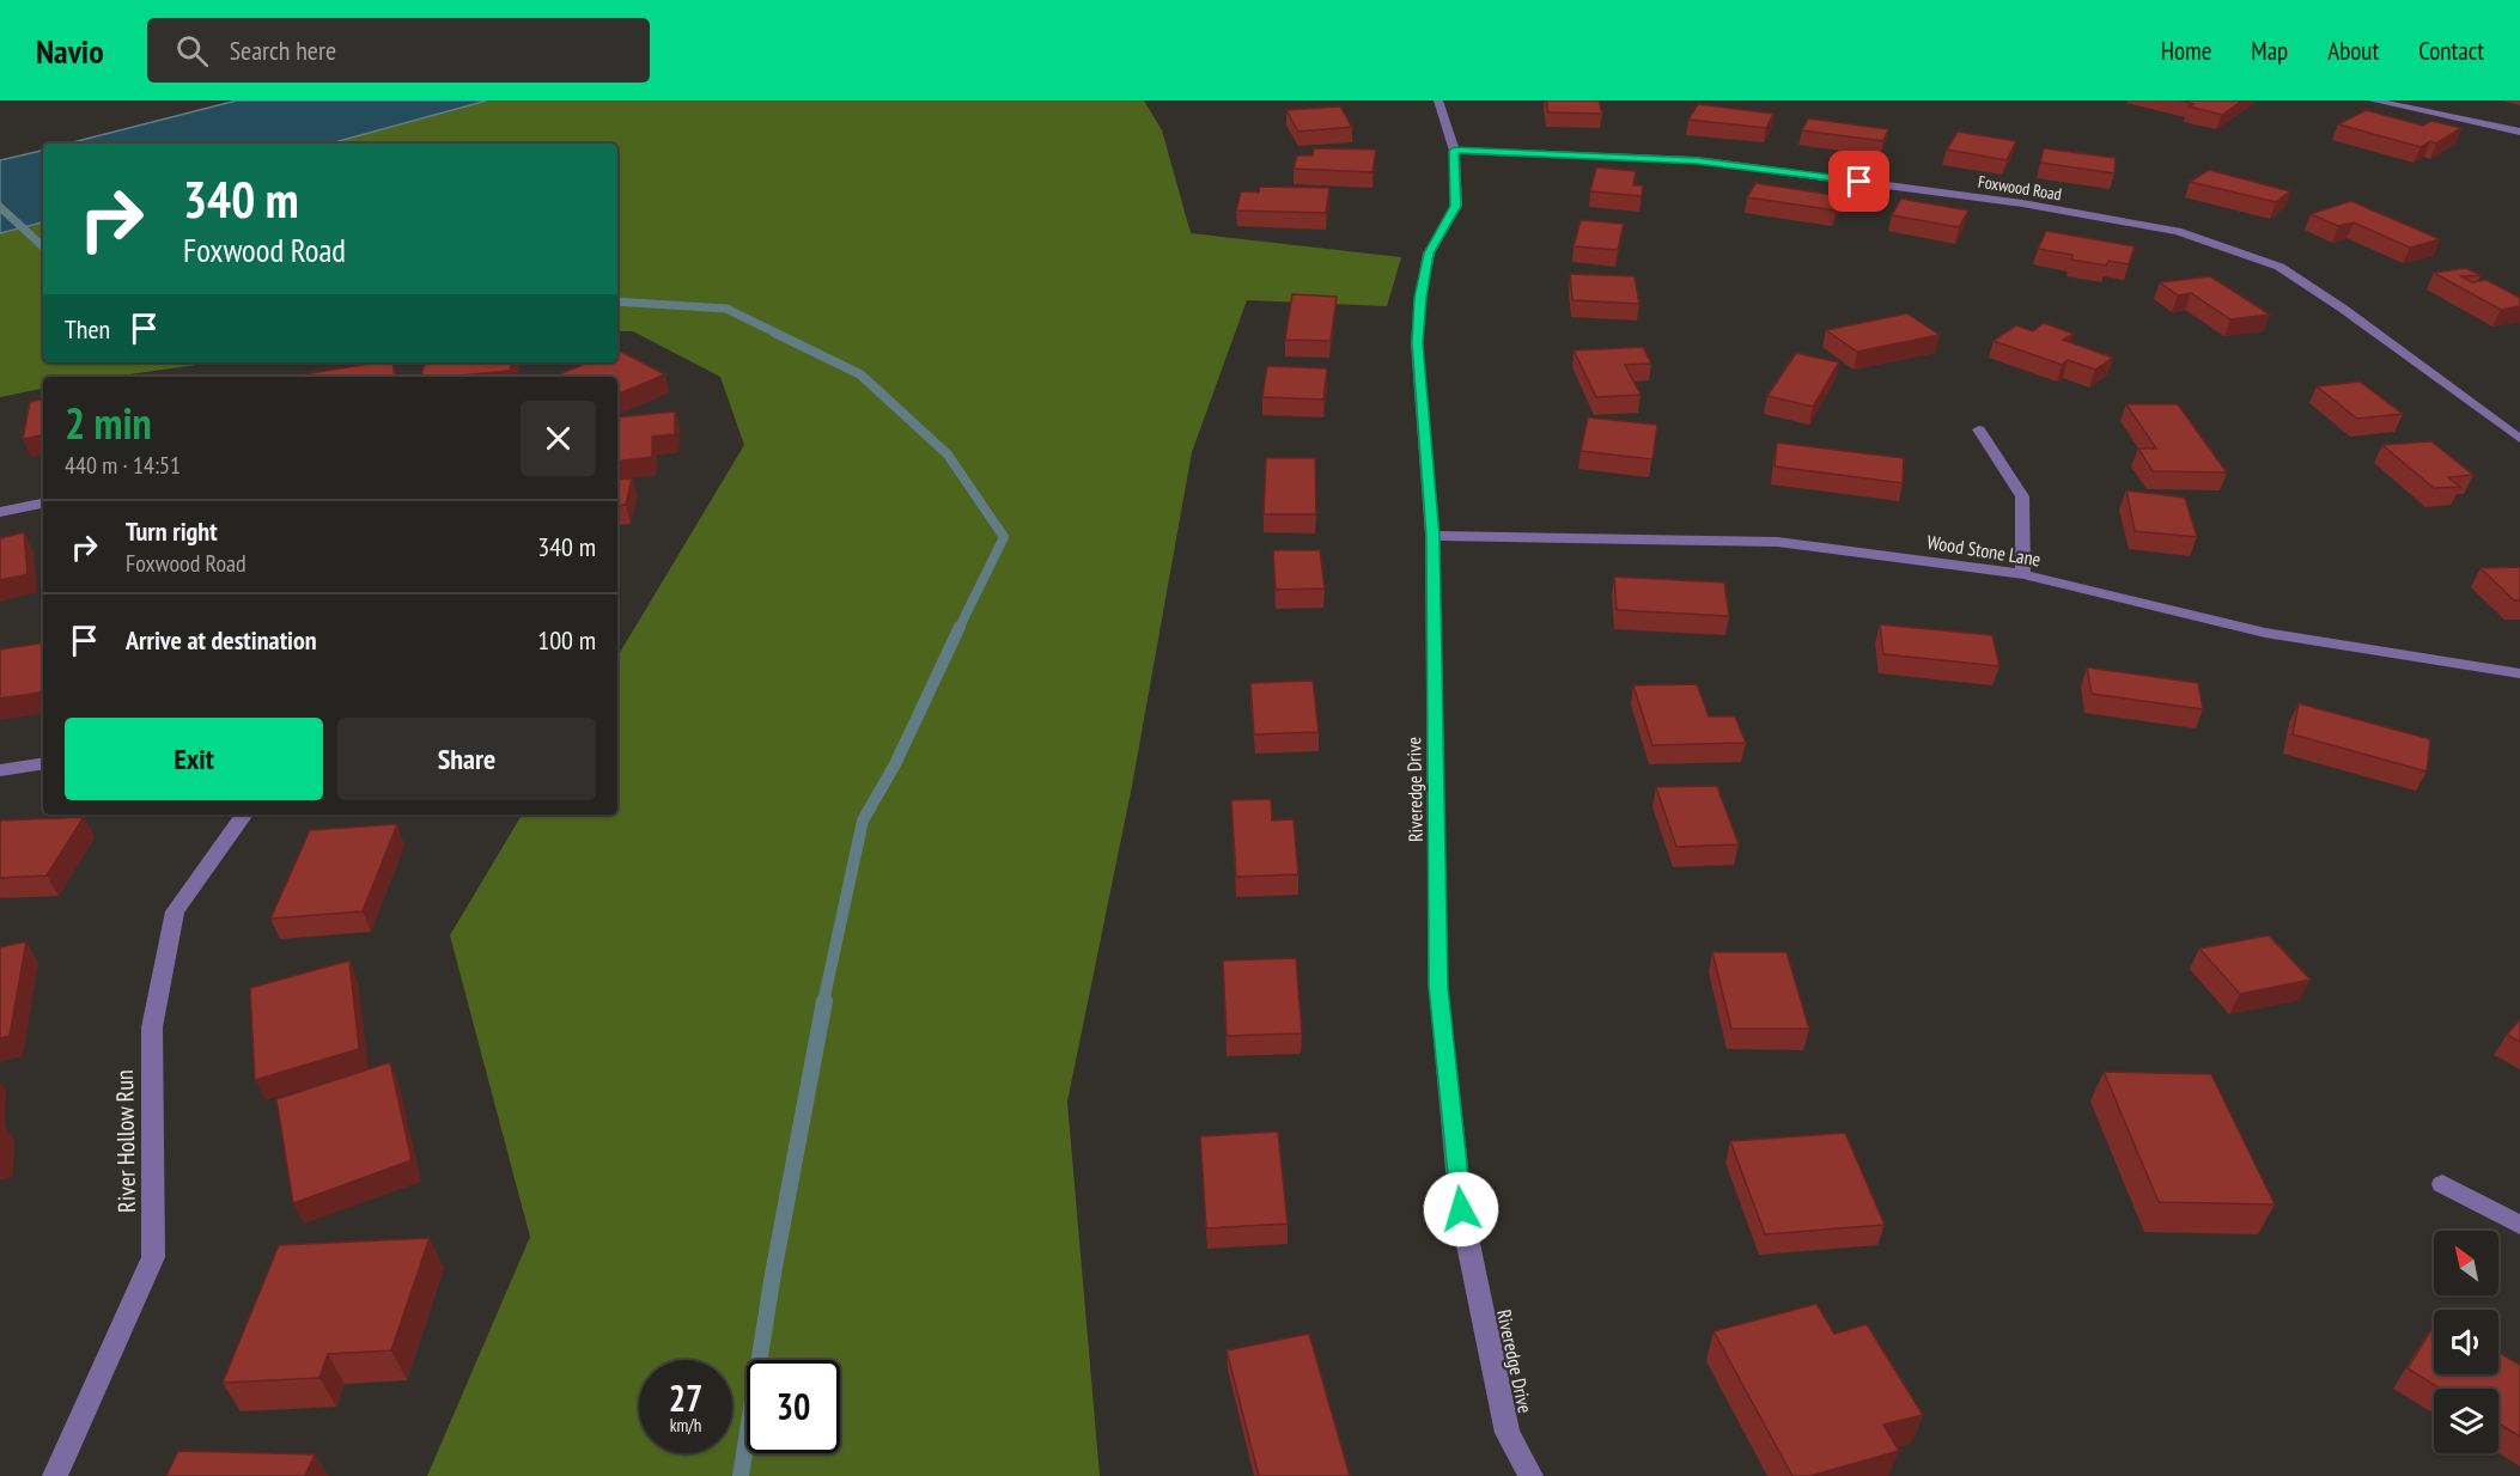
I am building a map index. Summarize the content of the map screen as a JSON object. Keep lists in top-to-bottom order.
{
  "streets": {
    "street": [
      "Foxwood Road",
      "Wood Stone Lane",
      "Riveredge Drive",
      "River Hollow Run"
    ]
  },
  "crossings": [
    ["Foxwood Road", "Riveredge Drive"],
    ["Wood Stone Lane", "Riveredge Drive"]
  ],
  "north": "top left",
  "page": {
    "header": "Navio",
    "search": "Search here",
    "nav": [
      "Home",
      "Map",
      "About",
      "Contact"
    ],
    "turn": ["340 m", "Foxwood Road"],
    "then": "Then",
    "heading": ["2 min", "440 m · 14:51"],
    "list": [
      {
        "name": "Turn right",
        "note": "Foxwood Road",
        "value": "340 m"
      },
      {
        "name": "Arrive at destination",
        "value": "100 m"
      }
    ],
    "buttons": ["Exit", "Share"],
    "speed": "27 km/h",
    "limit": "30"
  }
}
